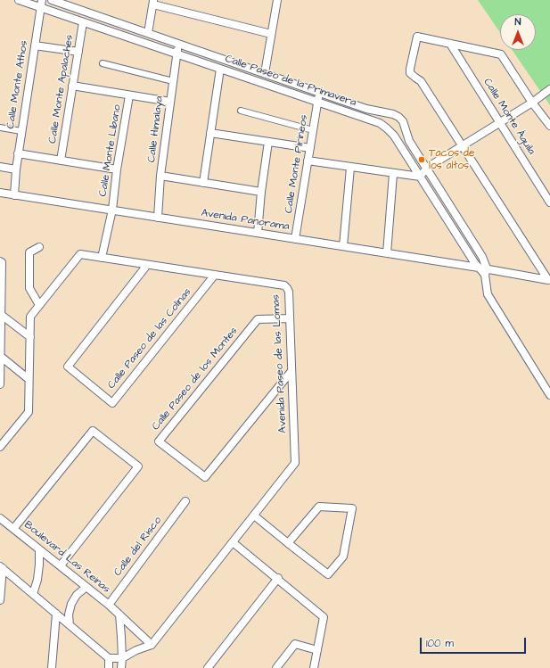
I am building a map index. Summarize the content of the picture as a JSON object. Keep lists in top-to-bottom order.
{
  "streets": {
    "street": [
      "Calle Paseo de la Primavera",
      "Calle Monte Athos",
      "Calle Monte Apalaches",
      "Calle Monte Águila",
      "Calle Himalaya",
      "Calle Monte Líbano",
      "Calle Monte Pirineos",
      "Avenida Panorama",
      "Calle Paseo de las Colinas",
      "Avenida Paseo de las Lomas",
      "Calle Paseo de los Montes",
      "Calle del Risco",
      "Boulevard Las Reinas"
    ]
  },
  "crossings": [
    ["Calle Paseo de la Primavera", "Calle Monte Athos"],
    ["Calle Paseo de la Primavera", "Calle Monte Apalaches"],
    ["Calle Paseo de la Primavera", "Calle Himalaya"],
    ["Calle Paseo de la Primavera", "Calle Monte Pirineos"],
    ["Calle Paseo de la Primavera", "Avenida Panorama"],
    ["Calle Monte Athos", "Avenida Panorama"],
    ["Calle Himalaya", "Avenida Panorama"],
    ["Calle Monte Líbano", "Avenida Panorama"],
    ["Calle Monte Líbano", "Avenida Paseo de las Lomas"],
    ["Calle Monte Pirineos", "Avenida Panorama"],
    ["Calle Paseo de las Colinas", "Avenida Paseo de las Lomas"],
    ["Avenida Paseo de las Lomas", "Calle Paseo de los Montes"],
    ["Avenida Paseo de las Lomas", "Boulevard Las Reinas"],
    ["Calle del Risco", "Boulevard Las Reinas"]
  ],
  "places": ["Tacos de los altos"],
  "scale_bar": "100 m",
  "north": "top"
}
